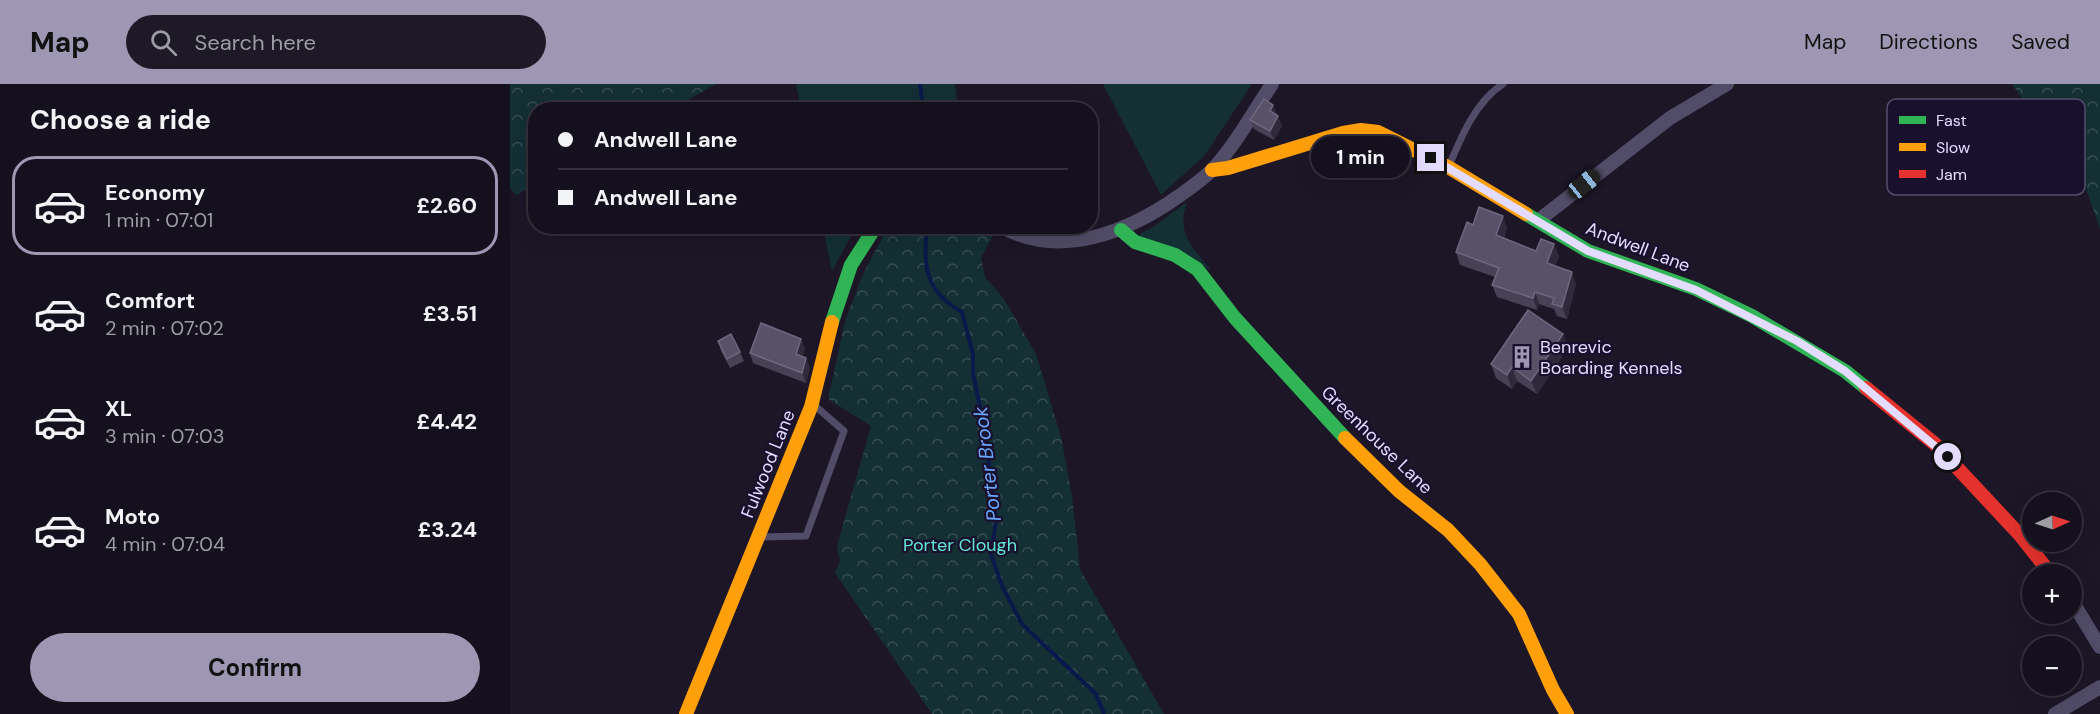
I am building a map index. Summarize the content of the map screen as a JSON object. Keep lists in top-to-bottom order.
{
  "streets": {
    "street": ["Andwell Lane", "Greenhouse Lane", "Fulwood Lane"]
  },
  "water": ["Porter Brook"],
  "parks": ["Porter Clough"],
  "places": {
    "building": ["Benrevic Boarding Kennels"]
  },
  "legend": ["Fast", "Slow", "Jam"],
  "north": "right",
  "page": {
    "header": "Map",
    "search": "Search here",
    "nav": ["Map", "Directions", "Saved"],
    "heading": "Choose a ride",
    "banner": ["Andwell Lane", "Andwell Lane"],
    "bubble": "1 min",
    "list": [
      {
        "name": "Economy",
        "note": "1 min · 07:01",
        "value": "£2.60"
      },
      {
        "name": "Comfort",
        "note": "2 min · 07:02",
        "value": "£3.51"
      },
      {
        "name": "XL",
        "note": "3 min · 07:03",
        "value": "£4.42"
      },
      {
        "name": "Moto",
        "note": "4 min · 07:04",
        "value": "£3.24"
      }
    ],
    "map_buttons": ["+", "−"],
    "buttons": "Confirm"
  }
}
